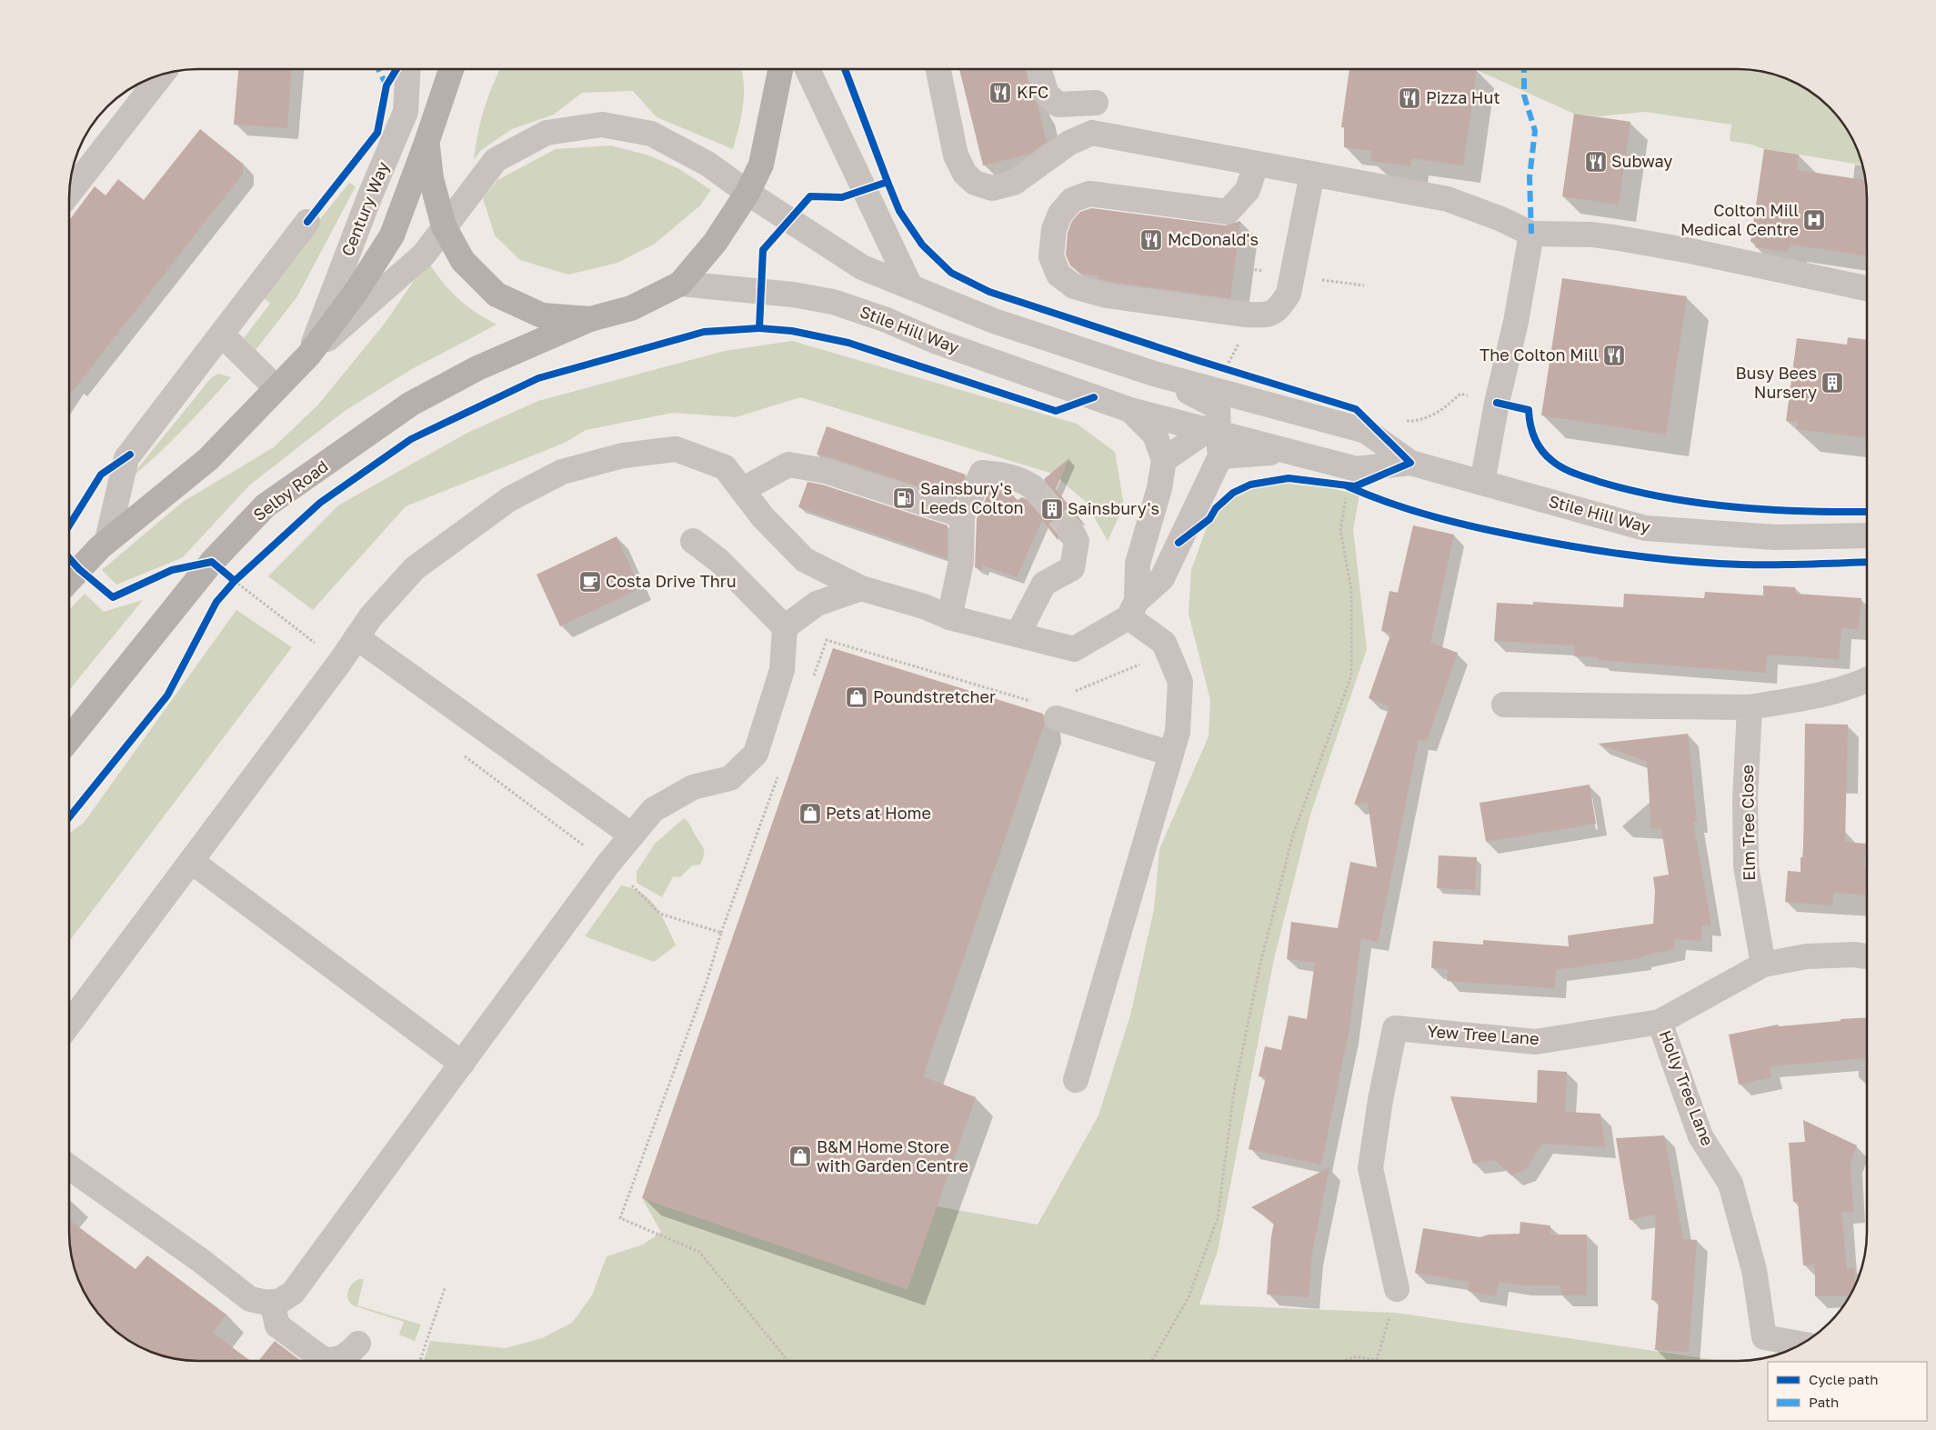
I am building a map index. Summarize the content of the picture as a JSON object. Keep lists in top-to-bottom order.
{
  "streets": {
    "main road": ["Selby Road"],
    "street": [
      "Century Way",
      "Stile Hill Way",
      "Elm Tree Close",
      "Yew Tree Lane",
      "Holly Tree Lane"
    ]
  },
  "crossings": [
    ["Elm Tree Close", "Yew Tree Lane"],
    ["Yew Tree Lane", "Holly Tree Lane"]
  ],
  "places": {
    "restaurant": [
      "KFC",
      "Pizza Hut",
      "Subway",
      "McDonald's",
      "The Colton Mill"
    ],
    "hospital": ["Colton Mill Medical Centre"],
    "building": ["Busy Bees Nursery", "Sainsbury's"],
    "fuel station": ["Sainsbury's Leeds Colton"],
    "cafe": ["Costa Drive Thru"],
    "shop": ["Poundstretcher", "Pets at Home", "B&M Home Store with Garden Centre"]
  },
  "legend": ["Cycle path", "Path"]
}
